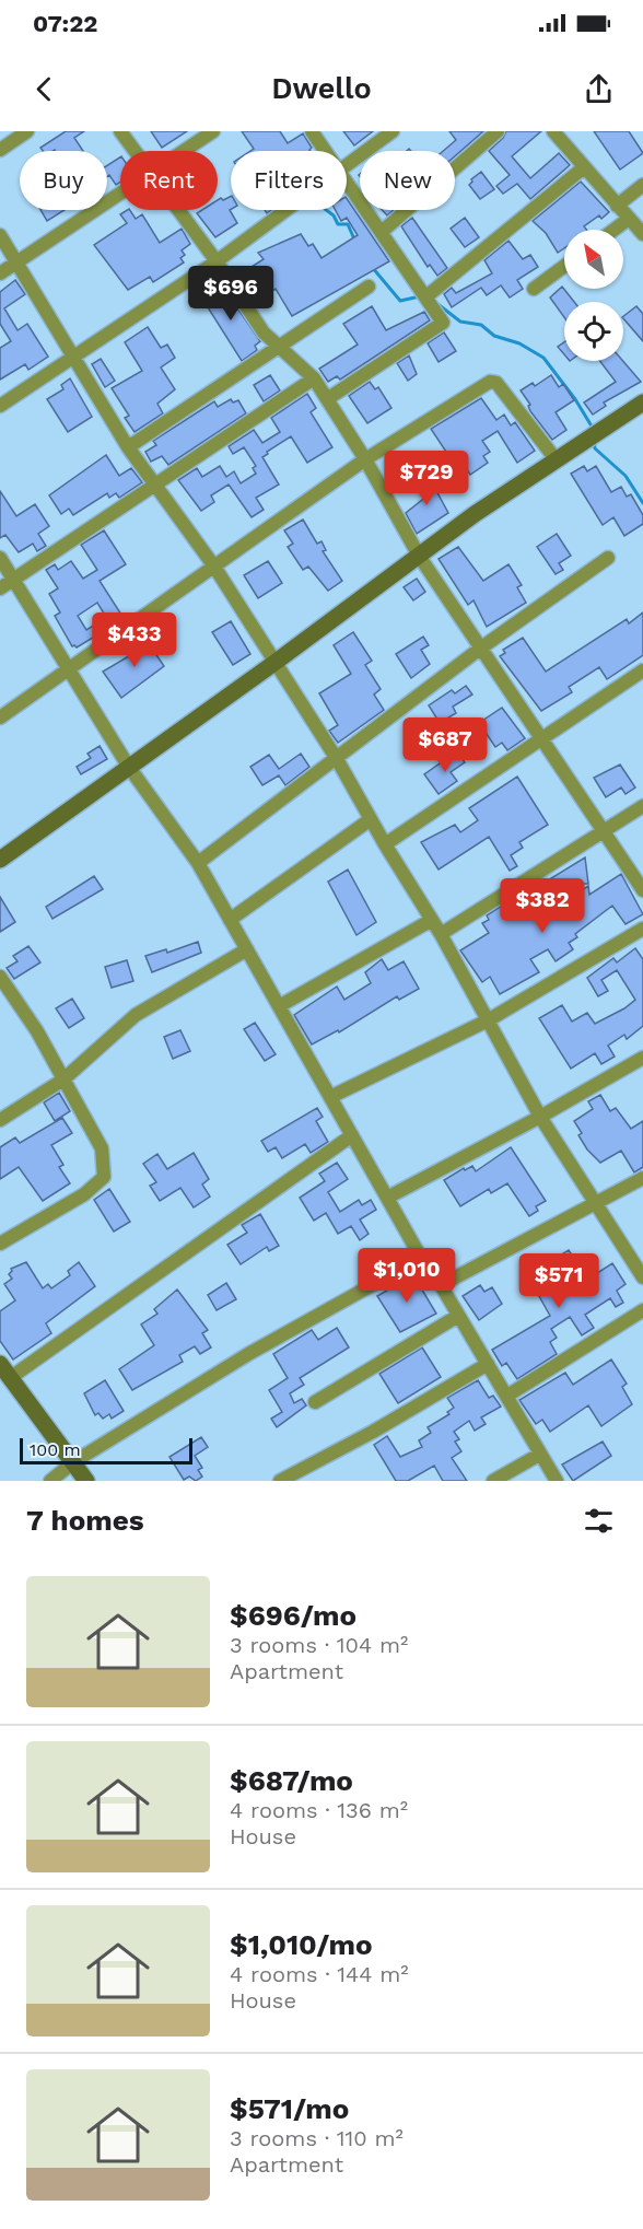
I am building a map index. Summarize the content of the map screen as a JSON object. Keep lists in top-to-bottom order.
{
  "scale_bar": "100 m",
  "north": "top left",
  "page": {
    "status": "07:22",
    "header": "Dwello",
    "chip": [
      "Buy",
      "Rent",
      "Filters",
      "New"
    ],
    "price": [
      "$696",
      "$729",
      "$433",
      "$687",
      "$382",
      "$1,010",
      "$571"
    ],
    "scale": "100 m",
    "heading": "7 homes",
    "list": [
      {
        "name": "$696/mo",
        "note": "3 rooms · 104 m² · Apartment"
      },
      {
        "name": "$687/mo",
        "note": "4 rooms · 136 m² · House"
      },
      {
        "name": "$1,010/mo",
        "note": "4 rooms · 144 m² · House"
      },
      {
        "name": "$571/mo",
        "note": "3 rooms · 110 m² · Apartment"
      }
    ]
  }
}
